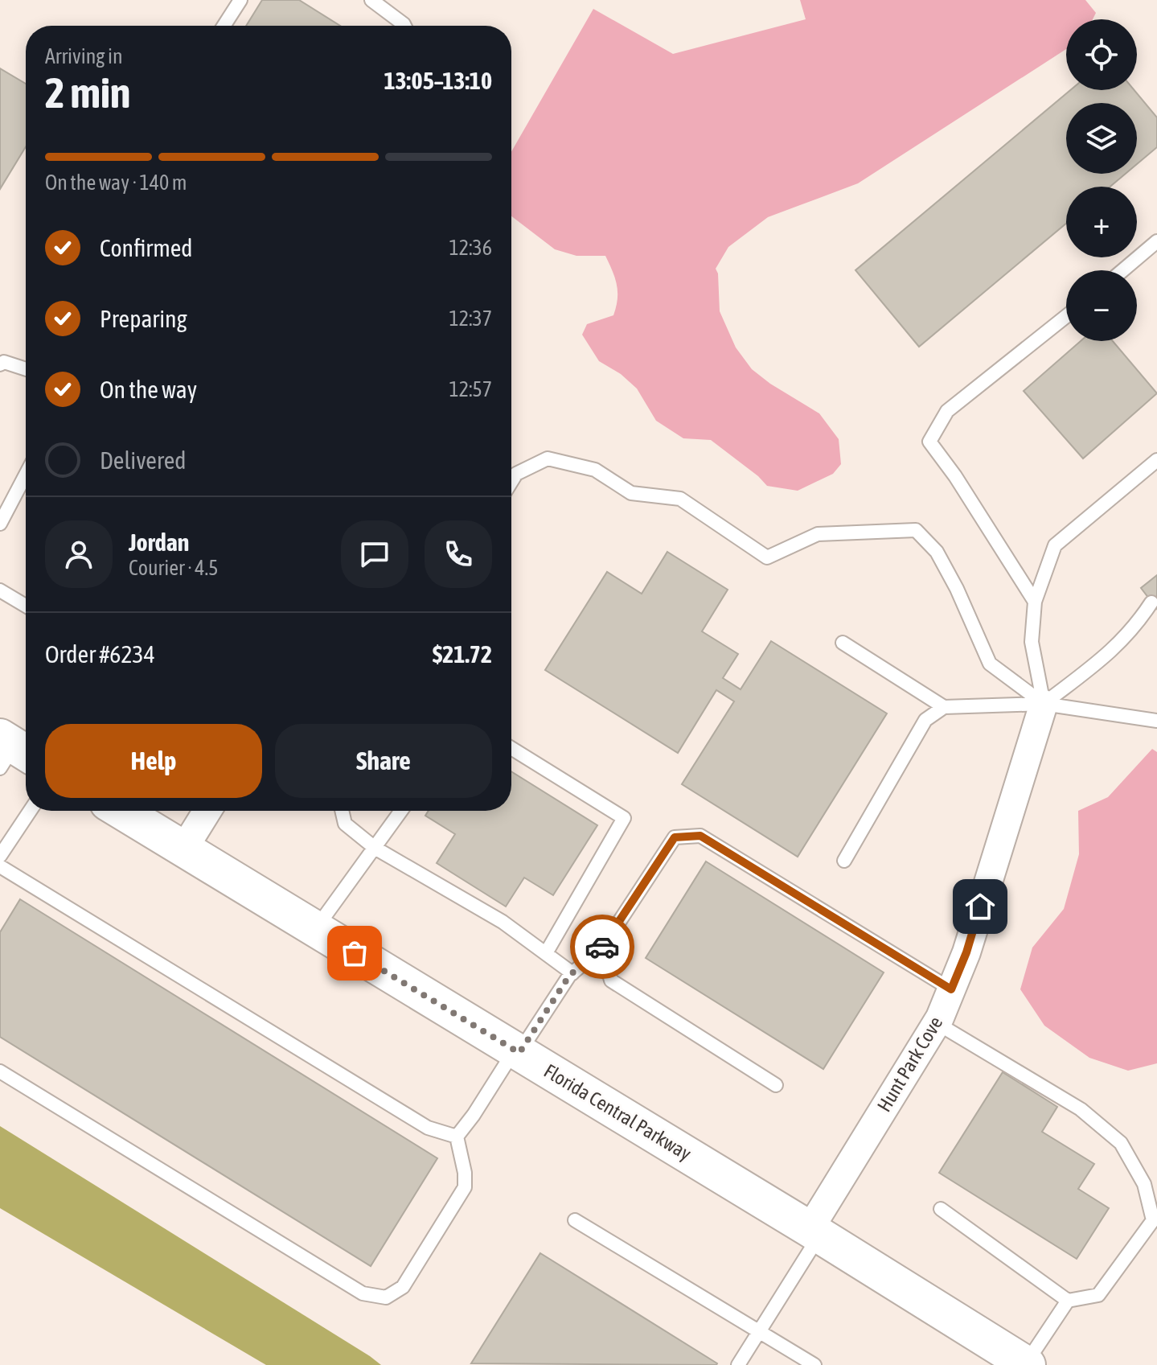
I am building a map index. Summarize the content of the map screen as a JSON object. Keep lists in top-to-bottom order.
{
  "streets": {
    "street": ["Hunt Park Cove", "Florida Central Parkway"]
  },
  "crossings": [
    ["Hunt Park Cove", "Florida Central Parkway"]
  ],
  "page": {
    "map_buttons": ["+", "−"],
    "heading": ["2 min", "Arriving in", "13:05–13:10"],
    "panel": [
      "Jordan",
      "Courier · 4.5",
      "Order #6234",
      "$21.72"
    ],
    "bar": "On the way · 140 m",
    "list": [
      ["Confirmed", "12:36"],
      ["Preparing", "12:37"],
      ["On the way", "12:57"],
      "Delivered"
    ],
    "buttons": ["Help", "Share"]
  }
}
